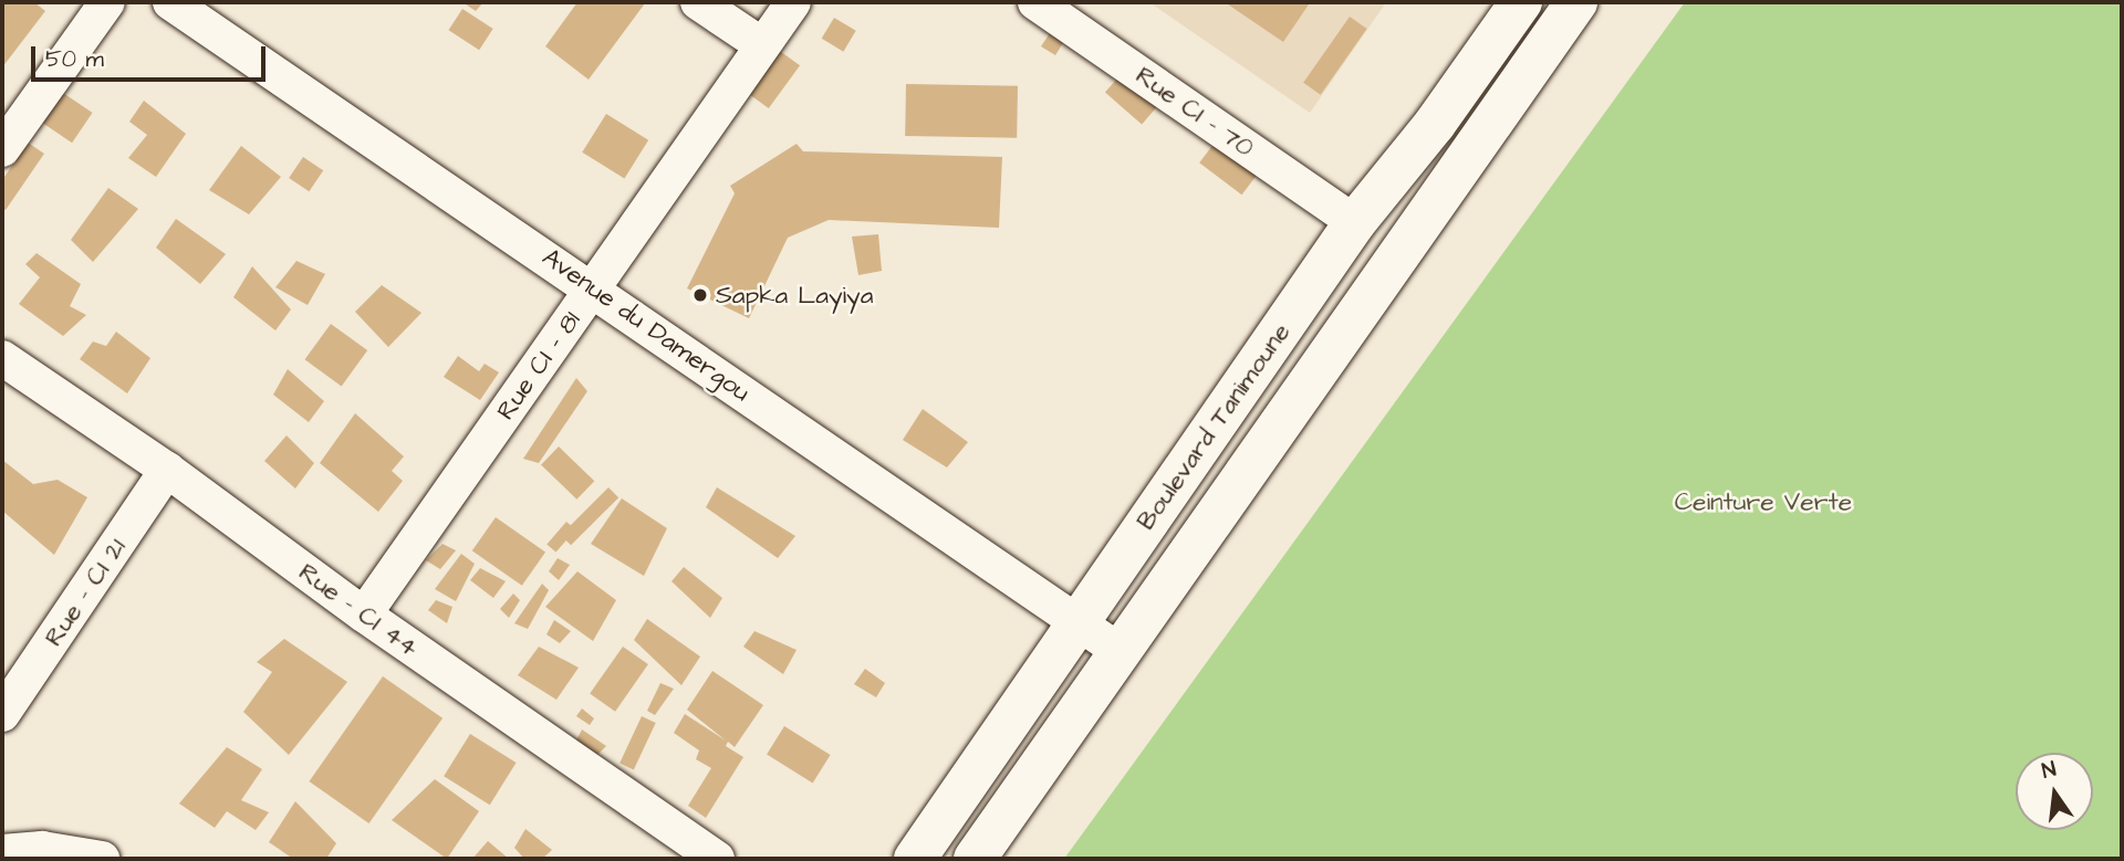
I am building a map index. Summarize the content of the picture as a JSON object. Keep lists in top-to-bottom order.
{
  "streets": {
    "main road": ["Boulevard Tanimoune"],
    "street": [
      "Rue CI - 70",
      "Avenue du Damergou",
      "Rue CI - 81",
      "Rue - CI 21",
      "Rue - CI 44"
    ]
  },
  "crossings": [
    ["Rue CI - 70", "Boulevard Tanimoune"],
    ["Avenue du Damergou", "Rue CI - 81"],
    ["Avenue du Damergou", "Boulevard Tanimoune"],
    ["Rue CI - 81", "Rue - CI 44"],
    ["Rue - CI 21", "Rue - CI 44"]
  ],
  "parks": ["Ceinture Verte"],
  "places": ["Sapka Layiya"],
  "scale_bar": "50 m",
  "north": "top"
}
